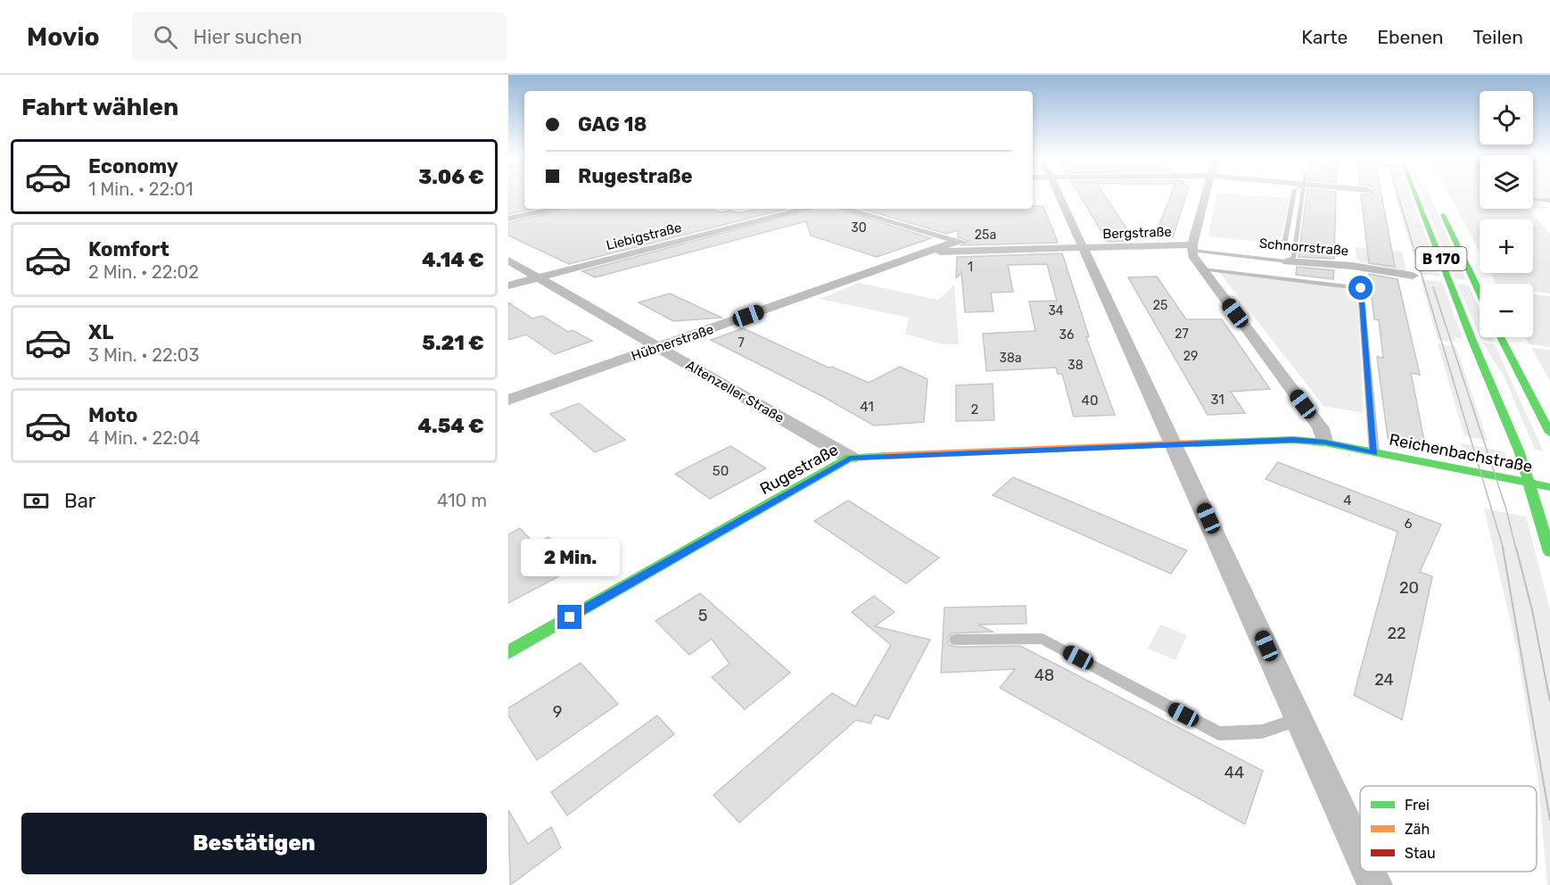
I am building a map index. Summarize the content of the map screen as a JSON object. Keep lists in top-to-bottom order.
{
  "streets": {
    "main road": ["B 170", "Reichenbachstraße", "Rugestraße"],
    "street": [
      "Bergstraße",
      "Liebigstraße",
      "Schnorrstraße",
      "Hübnerstraße",
      "Altenzeller Straße"
    ]
  },
  "crossings": [
    ["Bergstraße", "Schnorrstraße"],
    ["Bergstraße", "Hübnerstraße"],
    ["Liebigstraße", "Altenzeller Straße"],
    ["B 170", "Reichenbachstraße"],
    ["Hübnerstraße", "Altenzeller Straße"],
    ["Altenzeller Straße", "Rugestraße"],
    ["Reichenbachstraße", "Rugestraße"]
  ],
  "house_numbers": [
    "30",
    "25a",
    "1",
    "25",
    "34",
    "27",
    "36",
    "7",
    "29",
    "38a",
    "38",
    "31",
    "40",
    "41",
    "2",
    "50",
    "4",
    "6",
    "20",
    "5",
    "22",
    "48",
    "24",
    "9",
    "44"
  ],
  "legend": ["Frei", "Zäh", "Stau"],
  "page": {
    "header": "Movio",
    "search": "Hier suchen",
    "nav": ["Karte", "Ebenen", "Teilen"],
    "heading": "Fahrt wählen",
    "map_buttons": ["+", "−"],
    "banner": ["GAG 18", "Rugestraße"],
    "list": [
      {
        "name": "Economy",
        "note": "1 Min. · 22:01",
        "value": "3.06 €"
      },
      {
        "name": "Komfort",
        "note": "2 Min. · 22:02",
        "value": "4.14 €"
      },
      {
        "name": "XL",
        "note": "3 Min. · 22:03",
        "value": "5.21 €"
      },
      {
        "name": "Moto",
        "note": "4 Min. · 22:04",
        "value": "4.54 €"
      }
    ],
    "pay": ["Bar", "410 m"],
    "bubble": "2 Min.",
    "buttons": "Bestätigen"
  }
}
